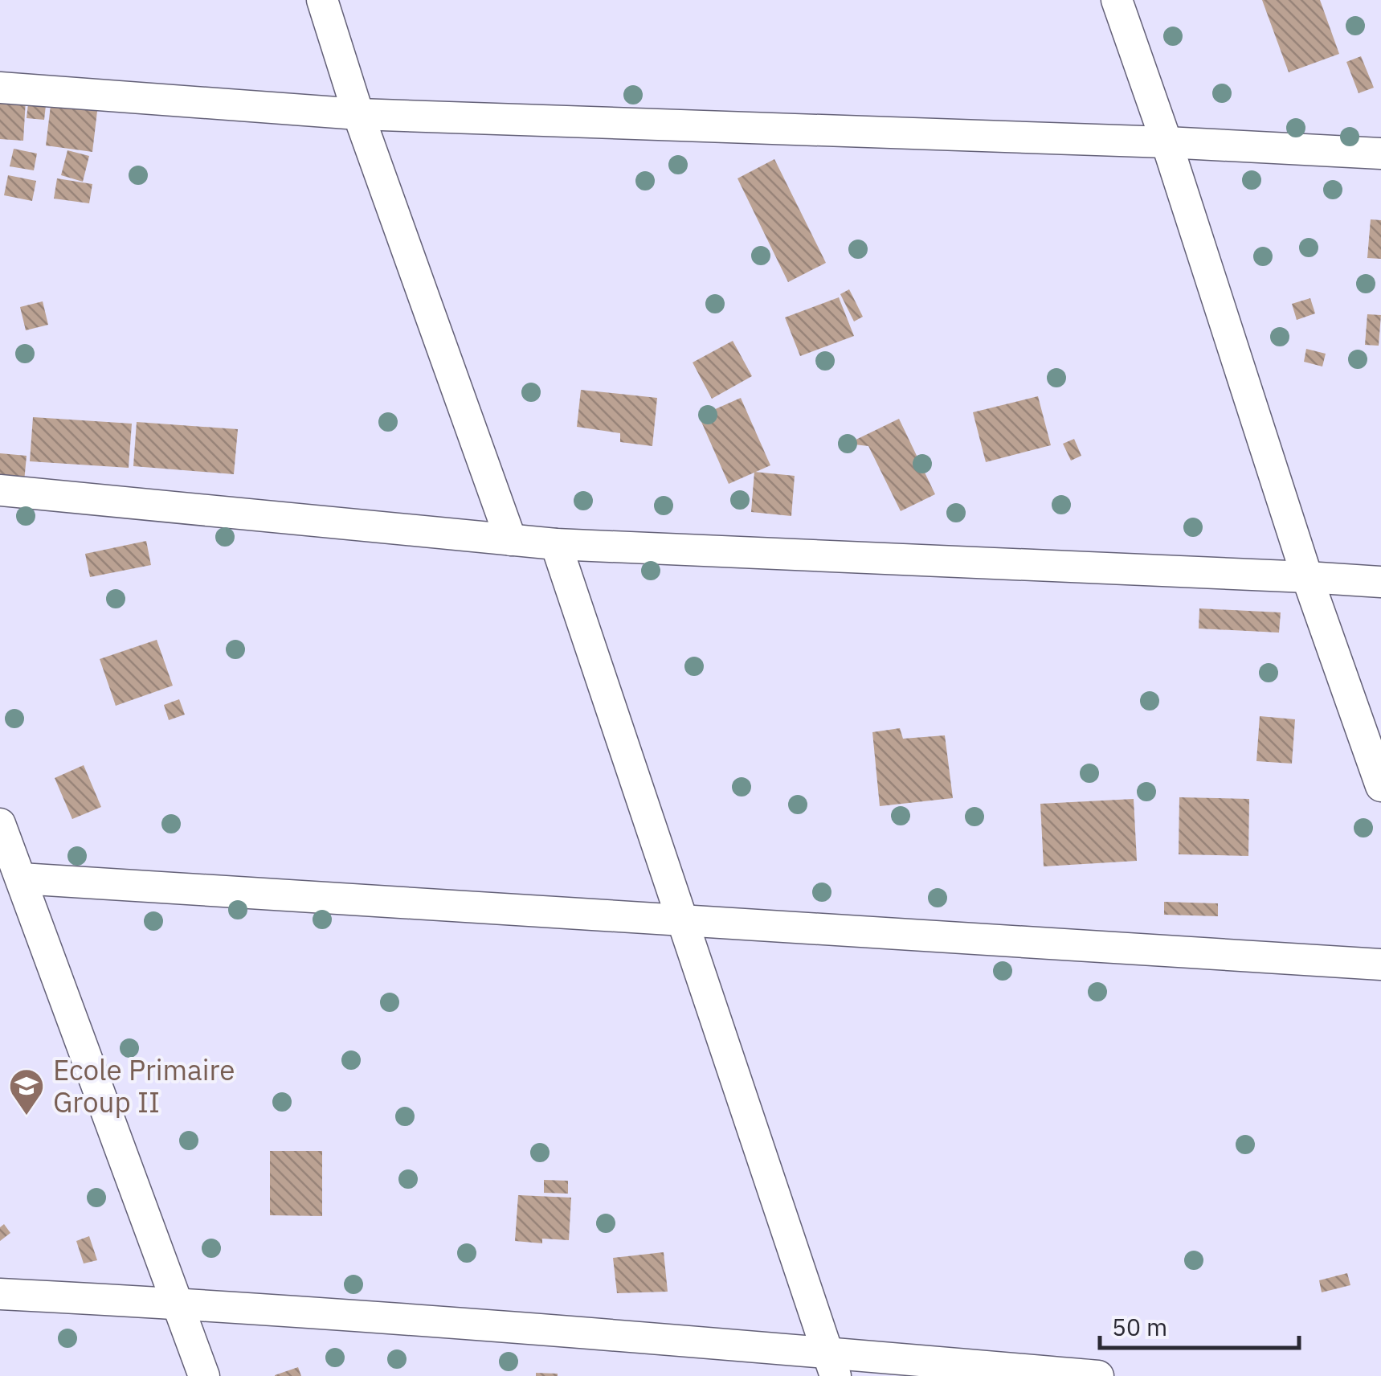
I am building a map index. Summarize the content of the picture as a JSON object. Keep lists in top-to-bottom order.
{
  "places": {
    "school or university": ["Ecole Primaire Group II"]
  },
  "scale_bar": "50 m"
}
